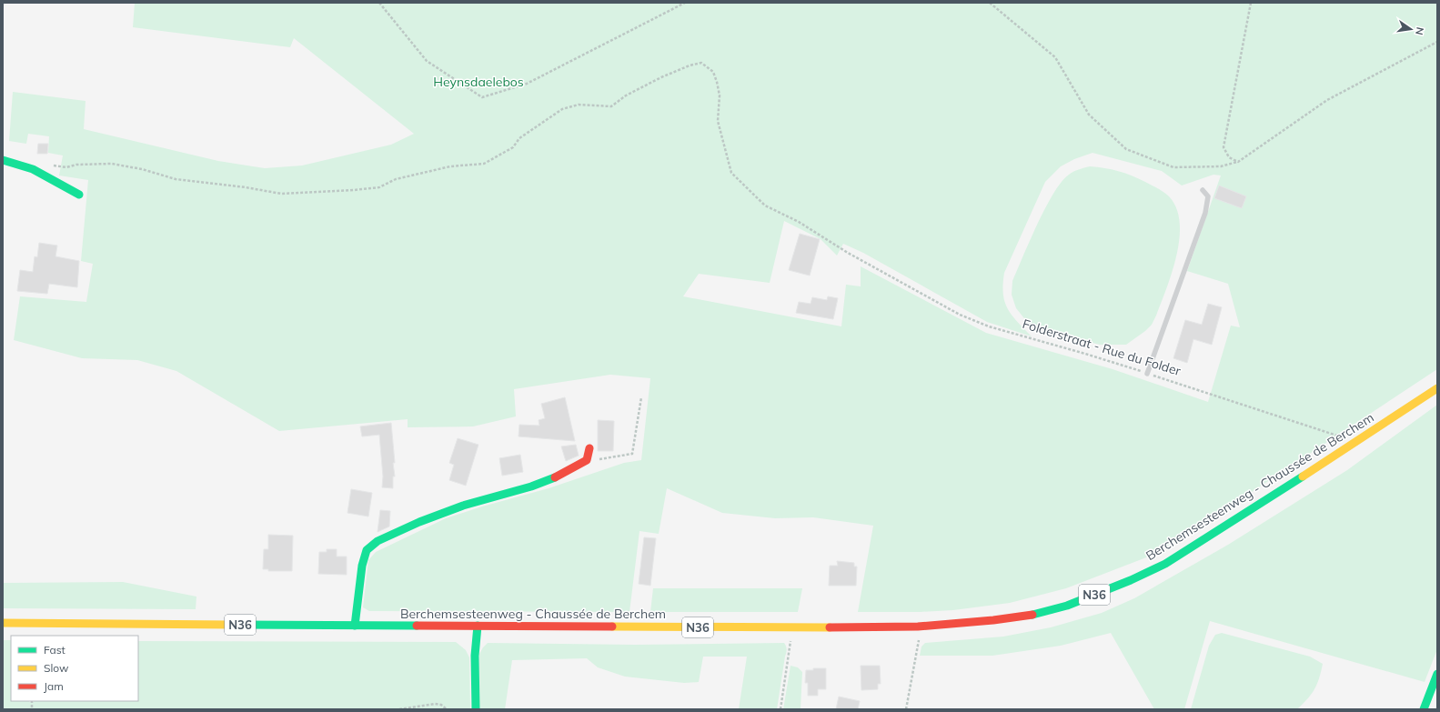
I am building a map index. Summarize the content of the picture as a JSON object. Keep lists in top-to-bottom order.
{
  "streets": {
    "main road": ["Berchemsesteenweg - Chaussée de Berchem", "N36"],
    "path": ["Folderstraat - Rue du Folder"]
  },
  "crossings": [
    ["Folderstraat - Rue du Folder", "Berchemsesteenweg - Chaussée de Berchem"]
  ],
  "parks": ["Heynsdaelebos"],
  "legend": ["Fast", "Slow", "Jam"],
  "north": "right"
}
